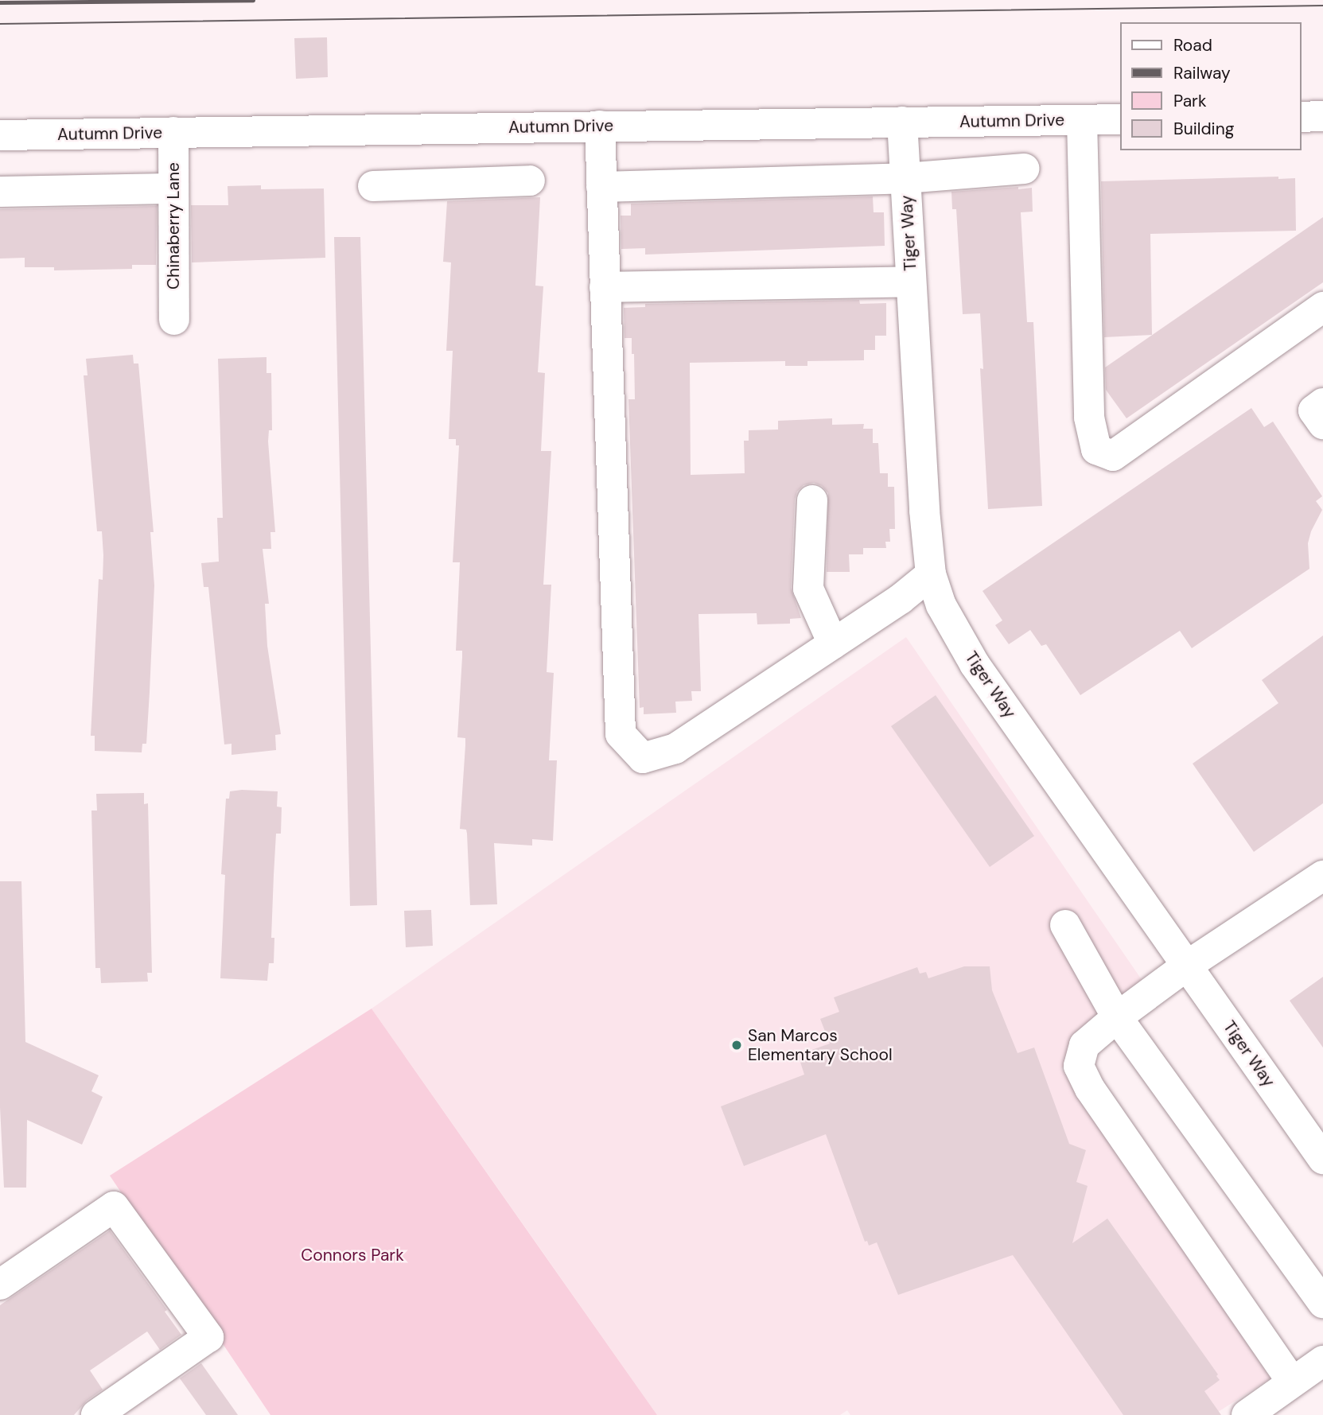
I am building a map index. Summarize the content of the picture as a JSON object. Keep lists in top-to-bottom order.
{
  "streets": {
    "street": ["Autumn Drive", "Chinaberry Lane", "Tiger Way"]
  },
  "crossings": [
    ["Autumn Drive", "Chinaberry Lane"],
    ["Autumn Drive", "Tiger Way"]
  ],
  "parks": ["Connors Park"],
  "places": ["San Marcos Elementary School"],
  "legend": [
    "Road",
    "Railway",
    "Park",
    "Building"
  ]
}
